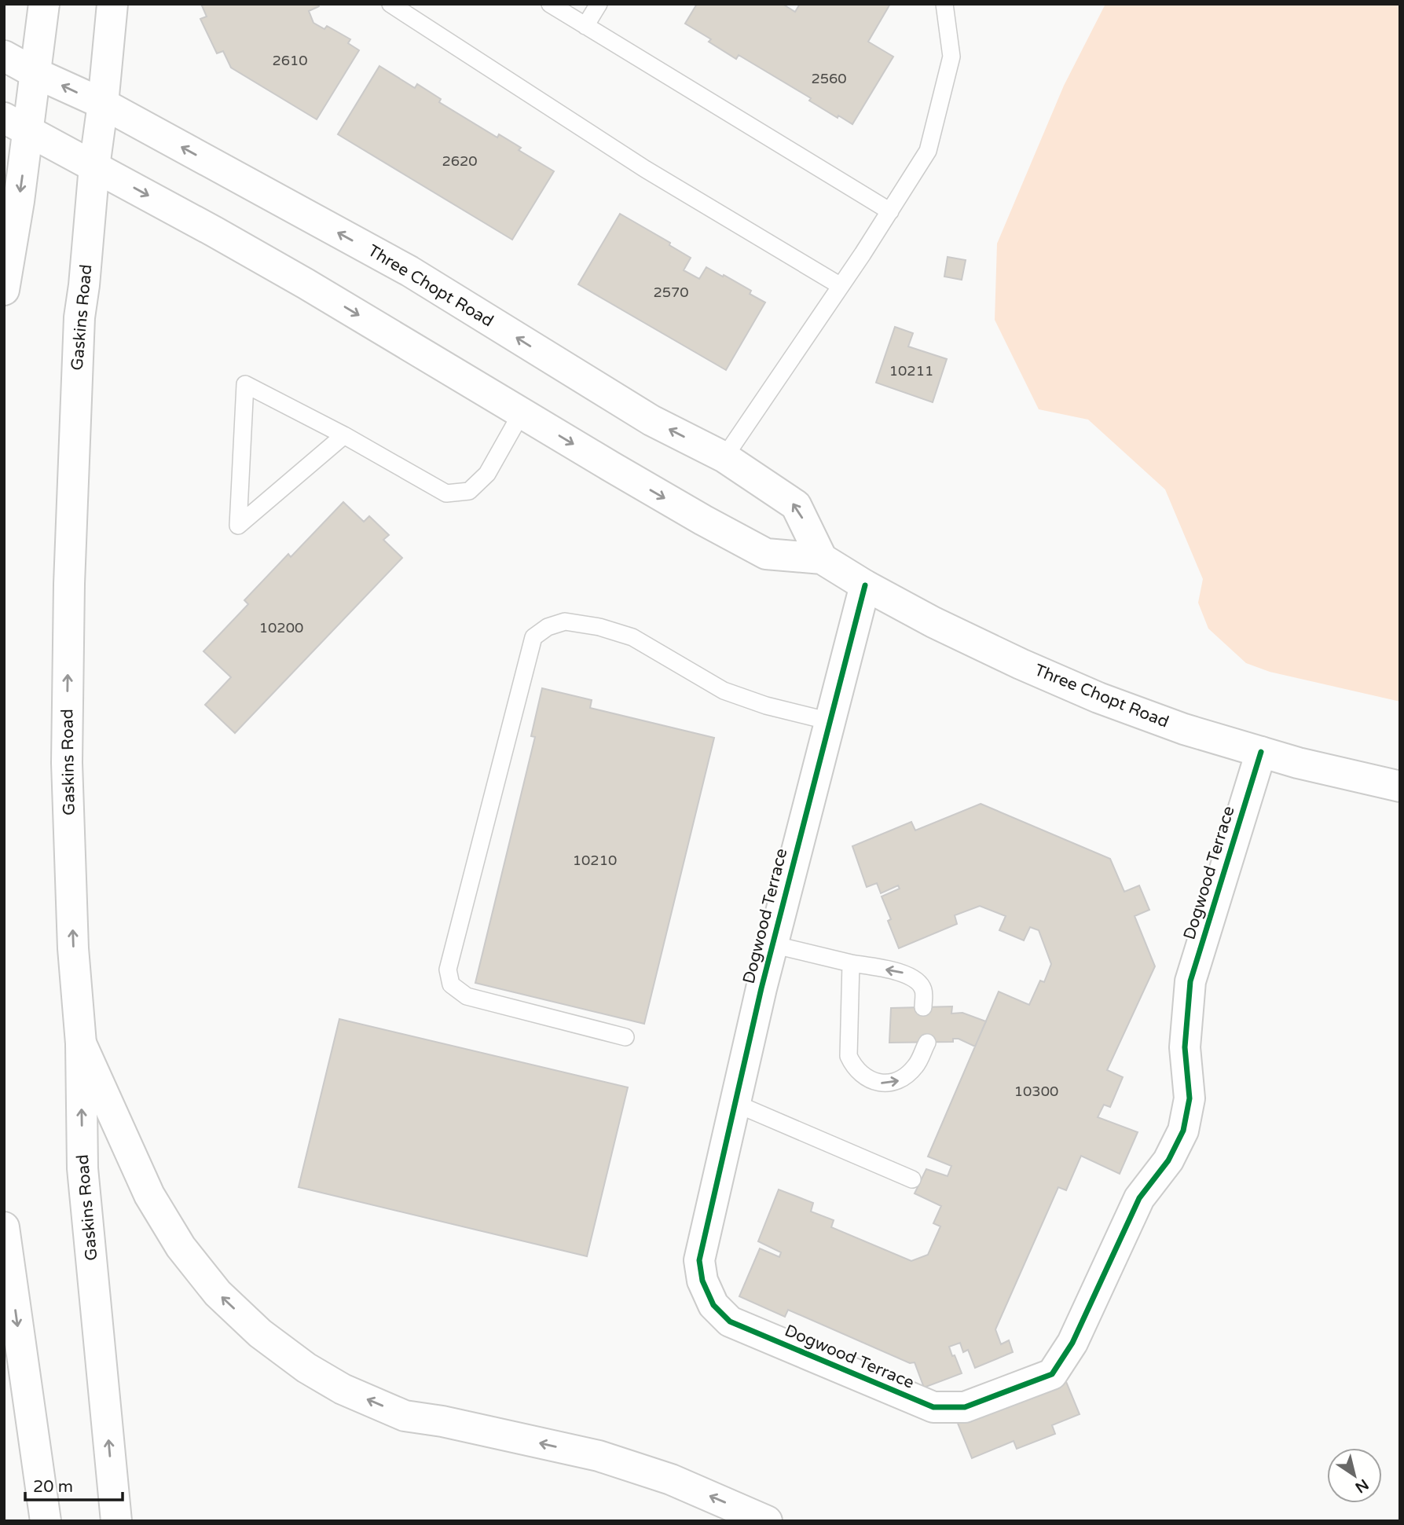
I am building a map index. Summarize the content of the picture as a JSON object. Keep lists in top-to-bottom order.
{
  "streets": {
    "main road": ["Three Chopt Road", "Gaskins Road", "Dogwood Terrace"]
  },
  "crossings": [
    ["Three Chopt Road", "Gaskins Road"],
    ["Three Chopt Road", "Dogwood Terrace"]
  ],
  "house_numbers": [
    "2610",
    "2560",
    "2620",
    "2570",
    "10211",
    "10200",
    "10210",
    "10300"
  ],
  "scale_bar": "20 m",
  "north": "bottom right"
}
